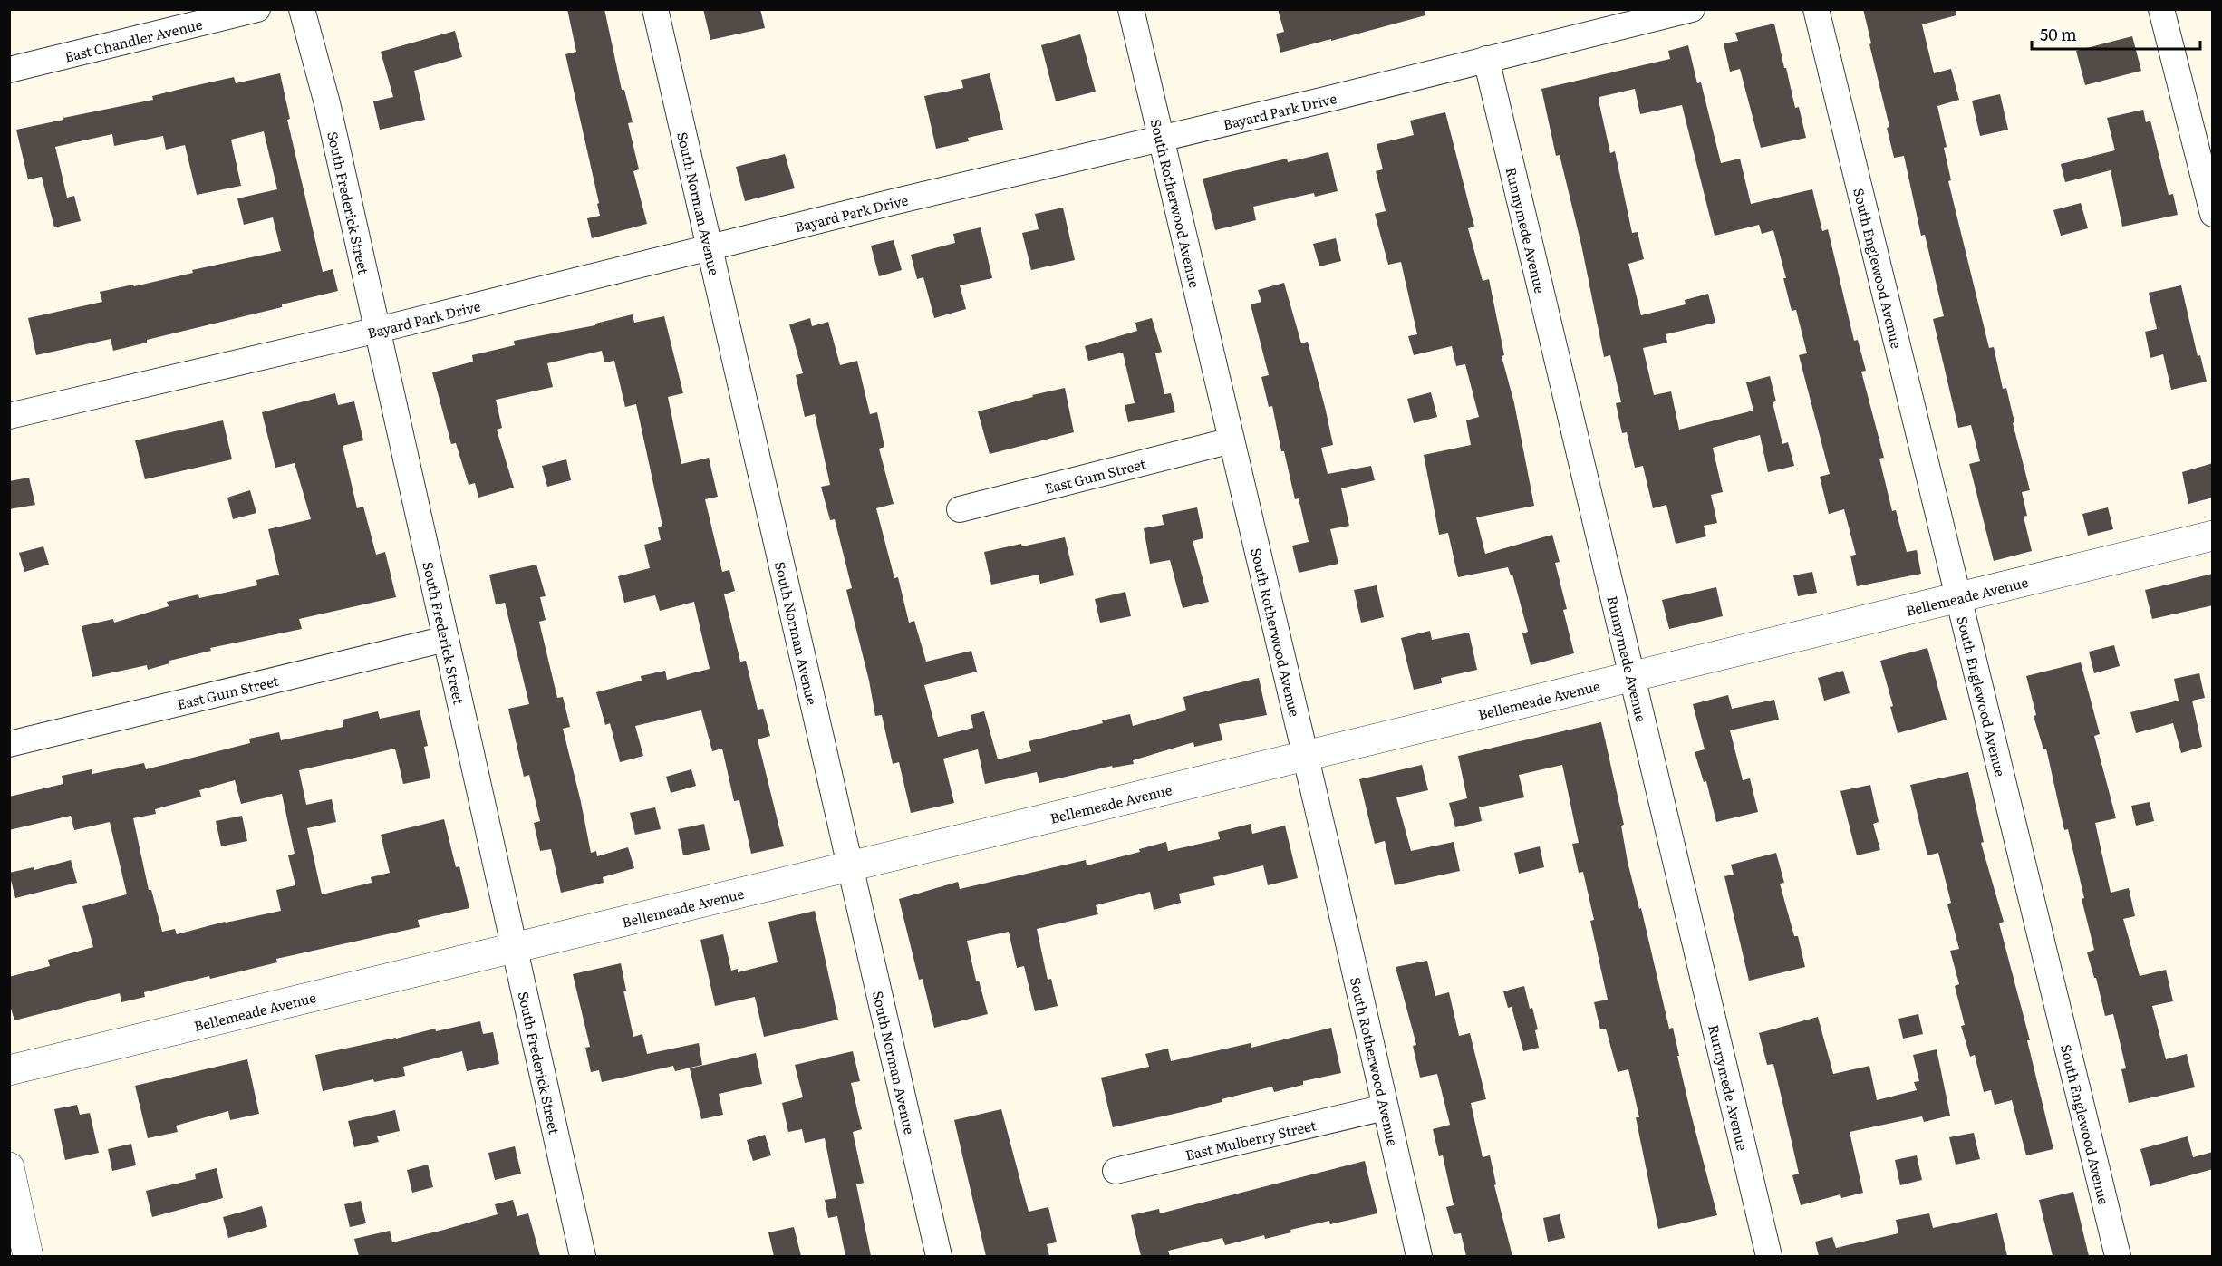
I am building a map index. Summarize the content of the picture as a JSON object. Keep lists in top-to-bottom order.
{
  "streets": {
    "street": [
      "East Chandler Avenue",
      "Bayard Park Drive",
      "South Frederick Street",
      "South Norman Avenue",
      "South Rotherwood Avenue",
      "Runnymede Avenue",
      "South Englewood Avenue",
      "East Gum Street",
      "Bellemeade Avenue",
      "East Mulberry Street"
    ]
  },
  "crossings": [
    ["Bayard Park Drive", "South Frederick Street"],
    ["Bayard Park Drive", "South Norman Avenue"],
    ["Bayard Park Drive", "South Rotherwood Avenue"],
    ["Bayard Park Drive", "Runnymede Avenue"],
    ["South Frederick Street", "East Gum Street"],
    ["South Frederick Street", "Bellemeade Avenue"],
    ["South Norman Avenue", "Bellemeade Avenue"],
    ["South Rotherwood Avenue", "East Gum Street"],
    ["South Rotherwood Avenue", "Bellemeade Avenue"],
    ["South Rotherwood Avenue", "East Mulberry Street"],
    ["Runnymede Avenue", "Bellemeade Avenue"],
    ["South Englewood Avenue", "Bellemeade Avenue"]
  ],
  "scale_bar": "50 m"
}
